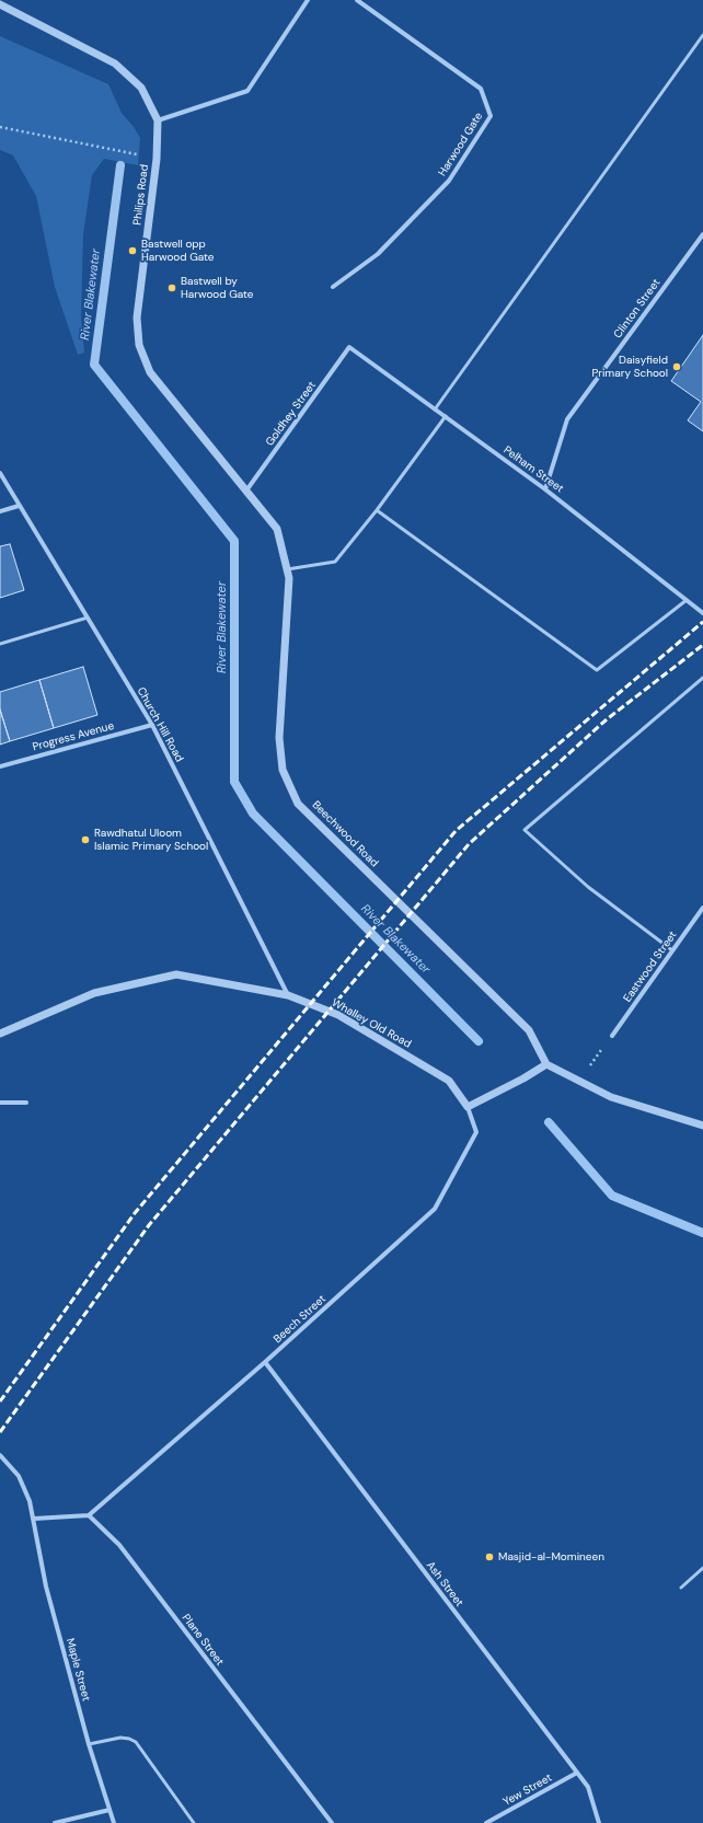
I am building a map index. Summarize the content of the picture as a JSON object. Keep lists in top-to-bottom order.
{
  "streets": {
    "street": [
      "Harwood Gate",
      "Philips Road",
      "Clinton Street",
      "Goldhey Street",
      "Pelham Street",
      "Church Hill Road",
      "Progress Avenue",
      "Beechwood Road",
      "Eastwood Street",
      "Whalley Old Road",
      "Beech Street",
      "Ash Street",
      "Plane Street",
      "Maple Street",
      "Yew Street"
    ]
  },
  "crossings": [
    ["Philips Road", "Goldhey Street"],
    ["Philips Road", "Beechwood Road"],
    ["Clinton Street", "Pelham Street"],
    ["Goldhey Street", "Pelham Street"],
    ["Goldhey Street", "Beechwood Road"],
    ["Church Hill Road", "Progress Avenue"],
    ["Church Hill Road", "Whalley Old Road"],
    ["Whalley Old Road", "Beech Street"],
    ["Beech Street", "Ash Street"],
    ["Beech Street", "Plane Street"],
    ["Ash Street", "Yew Street"]
  ],
  "water": ["River Blakewater"],
  "places": [
    "Bastwell opp Harwood Gate",
    "Bastwell by Harwood Gate",
    "Daisyfield Primary School",
    "Rawdhatul Uloom Islamic Primary School",
    "Masjid-al-Momineen"
  ]
}
